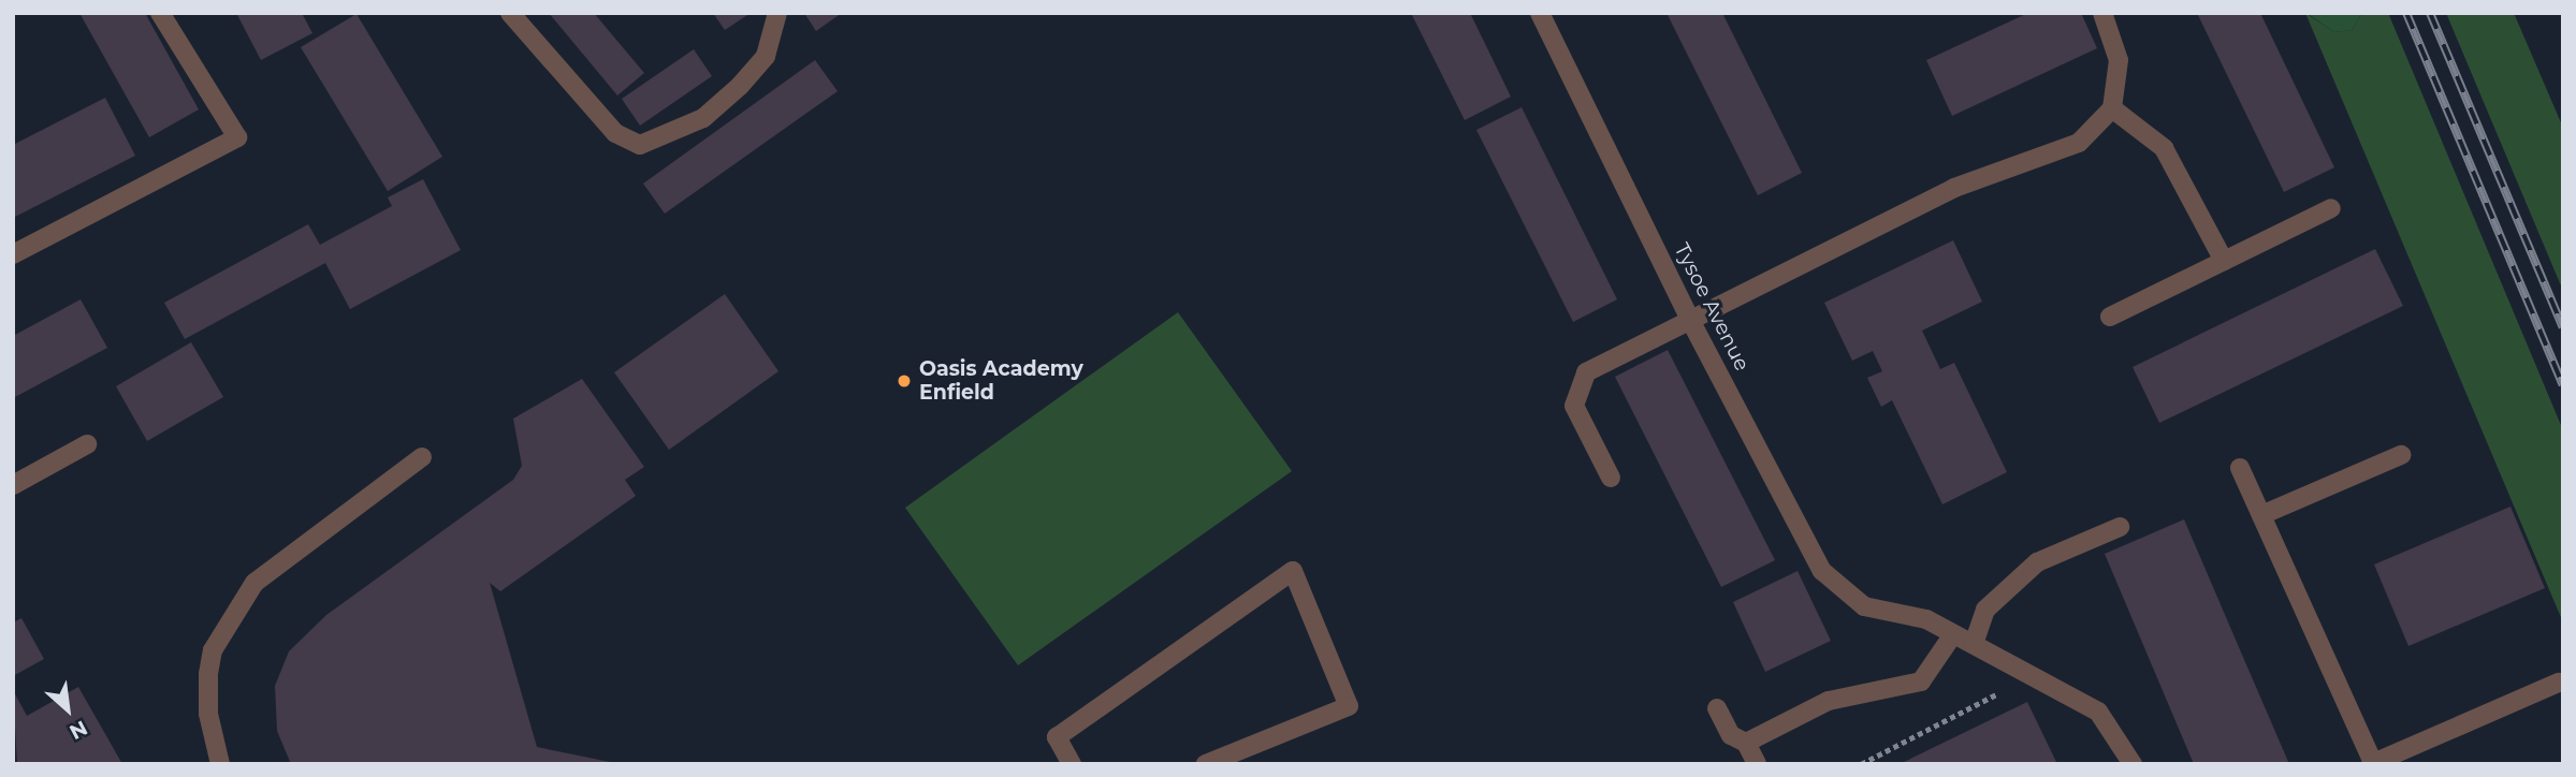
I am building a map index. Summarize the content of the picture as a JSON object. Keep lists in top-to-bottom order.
{
  "streets": {
    "street": ["Tysoe Avenue"]
  },
  "places": ["Oasis Academy Enfield"],
  "north": "bottom right"
}
